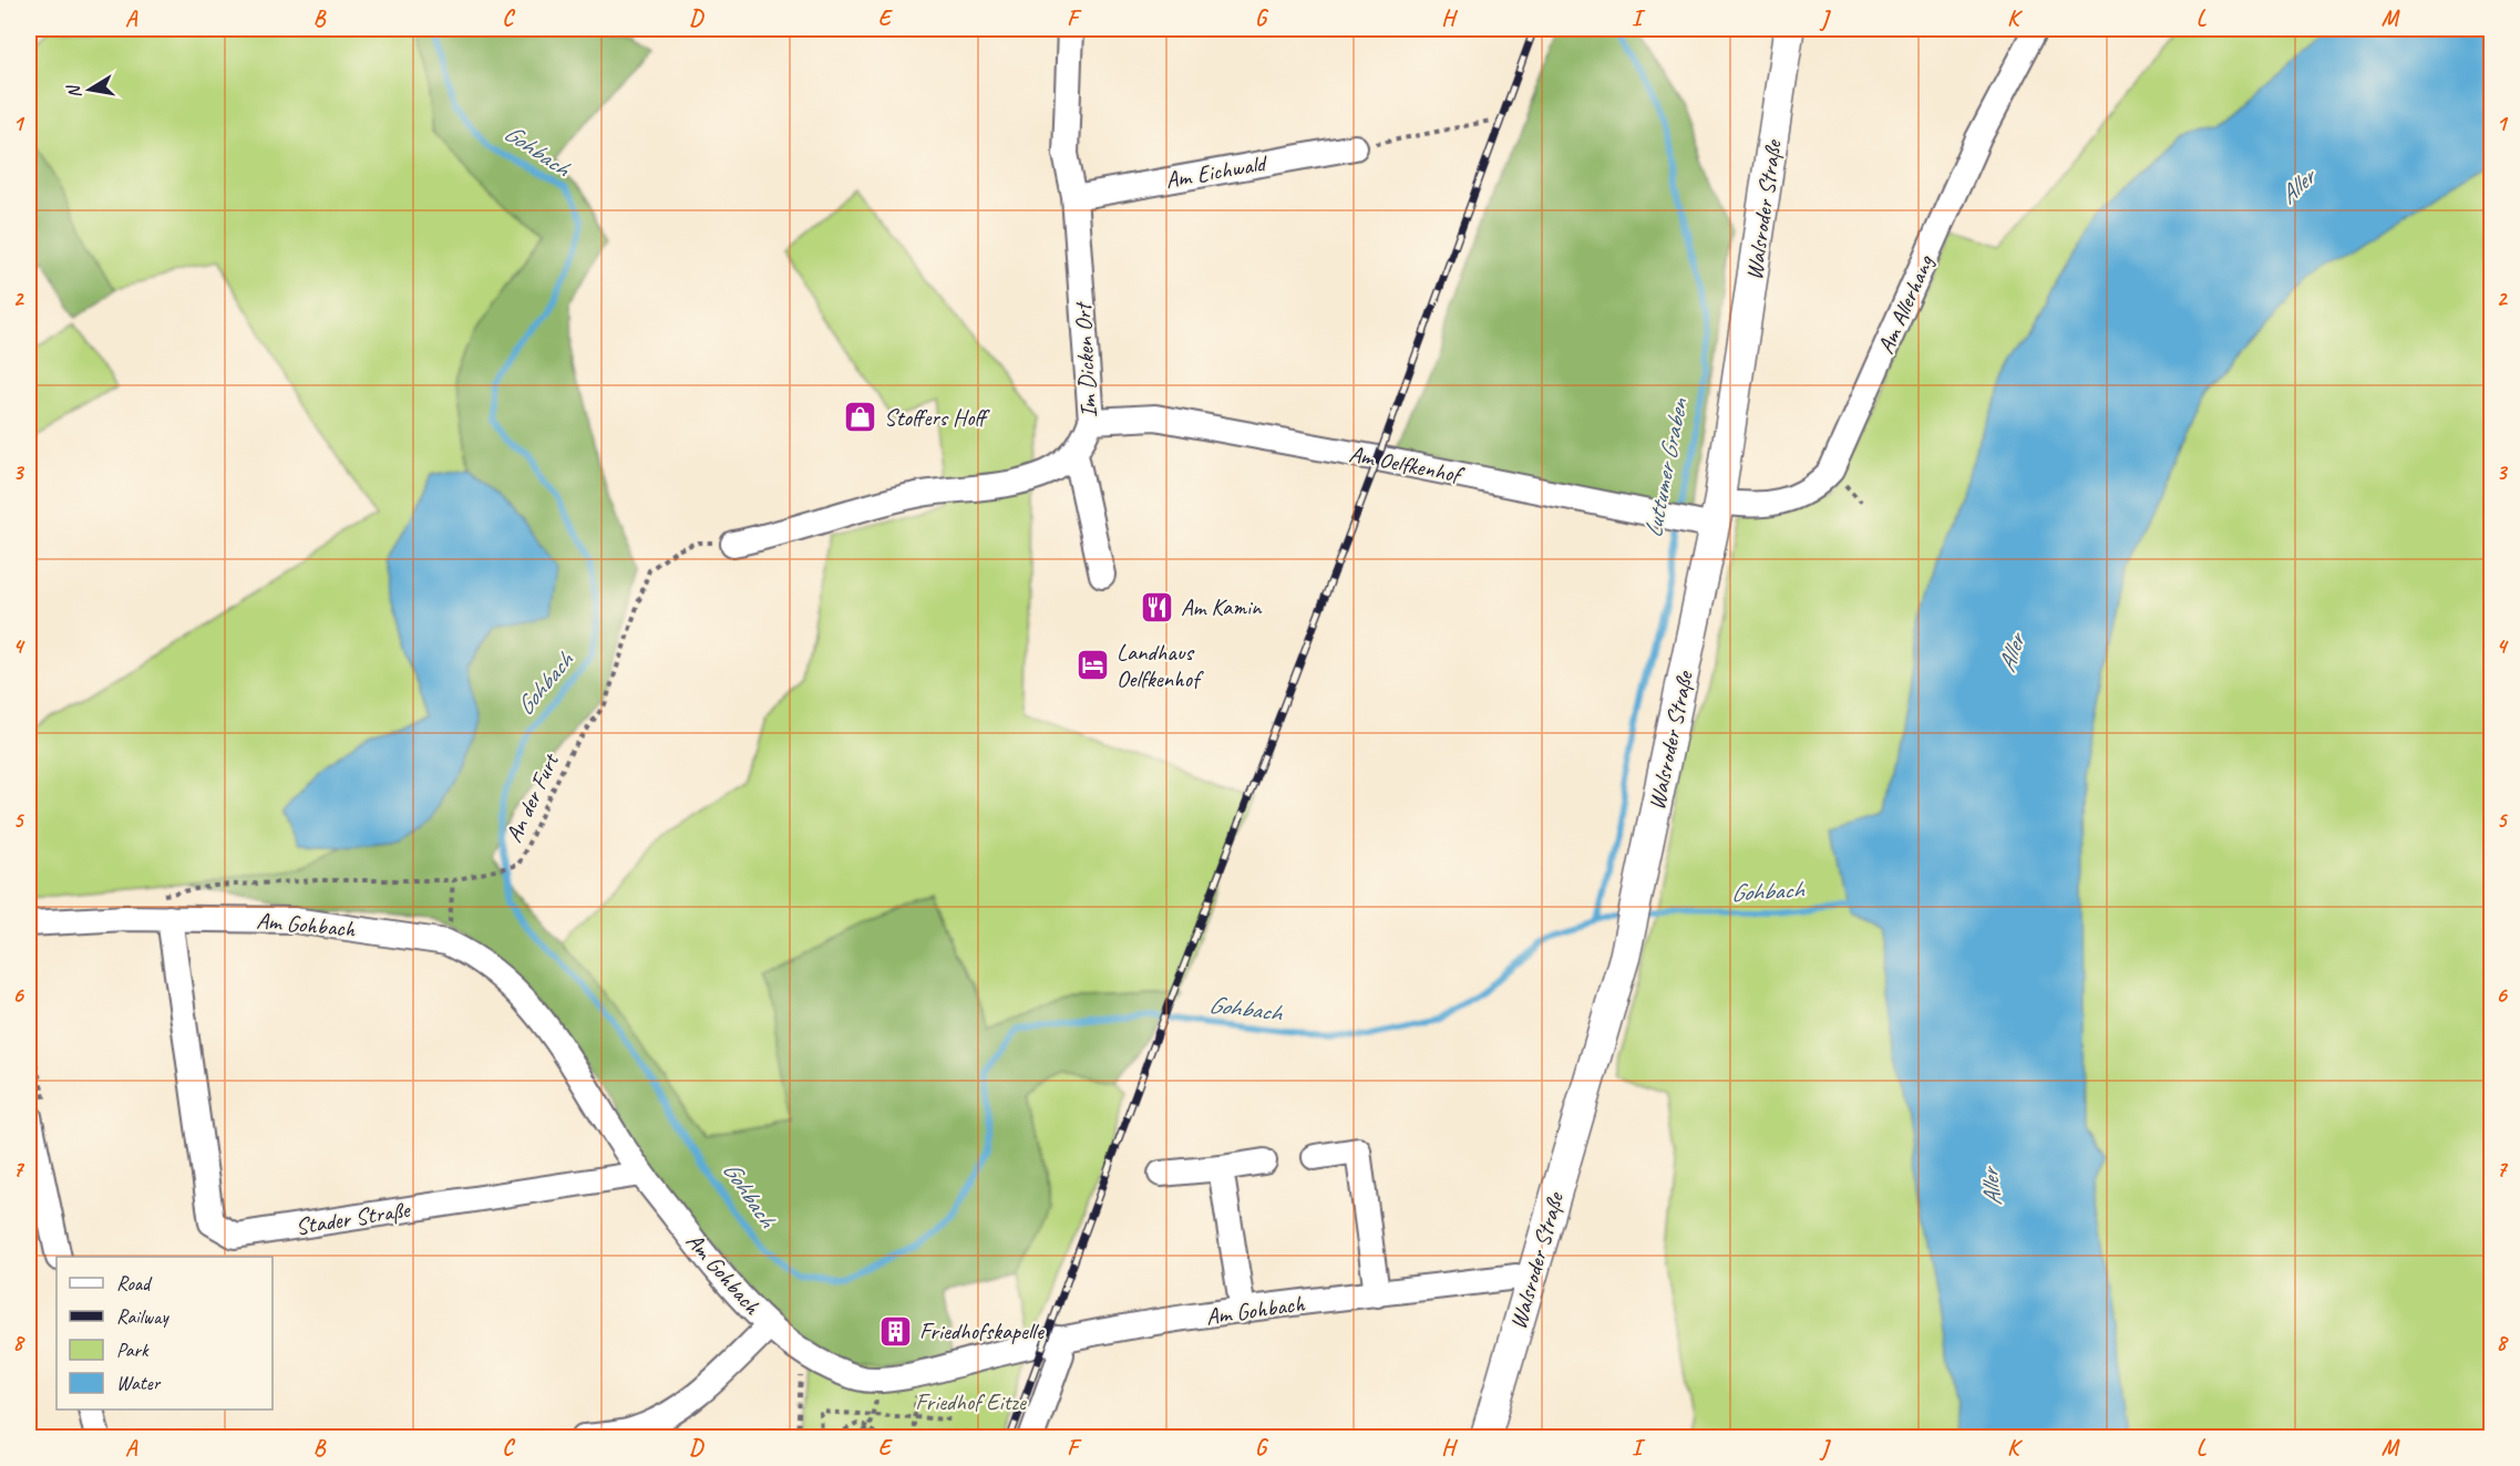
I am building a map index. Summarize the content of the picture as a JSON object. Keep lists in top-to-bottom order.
{
  "streets": {
    "main road": ["Walsroder Straße"],
    "street": [
      "Am Eichwald",
      "Am Allerhang",
      "Im Dicken Ort",
      "Am Oelfkenhof",
      "Am Gohbach",
      "Stader Straße"
    ],
    "path": ["An der Furt"]
  },
  "crossings": [
    ["Am Eichwald", "Im Dicken Ort"],
    ["Walsroder Straße", "Am Allerhang"],
    ["Walsroder Straße", "Am Oelfkenhof"],
    ["Walsroder Straße", "Am Gohbach"],
    ["Am Allerhang", "Am Oelfkenhof"],
    ["Im Dicken Ort", "Am Oelfkenhof"],
    ["An der Furt", "Am Gohbach"],
    ["An der Furt", "Stader Straße"],
    ["Am Gohbach", "Stader Straße"]
  ],
  "water": ["Gohbach", "Aller", "Luttumer Graben"],
  "parks": ["Friedhof Eitze"],
  "places": {
    "shop": ["Stoffers Hoff"],
    "restaurant": ["Am Kamin"],
    "hotel": ["Landhaus Oelfkenhof"],
    "building": ["Friedhofskapelle"]
  },
  "legend": [
    "Road",
    "Railway",
    "Park",
    "Water"
  ],
  "north": "left",
  "grid": {
    "columns": [
      "A",
      "B",
      "C",
      "D",
      "E",
      "F",
      "G",
      "H",
      "I",
      "J",
      "K",
      "L",
      "M"
    ],
    "rows": [
      "1",
      "2",
      "3",
      "4",
      "5",
      "6",
      "7",
      "8"
    ]
  }
}
